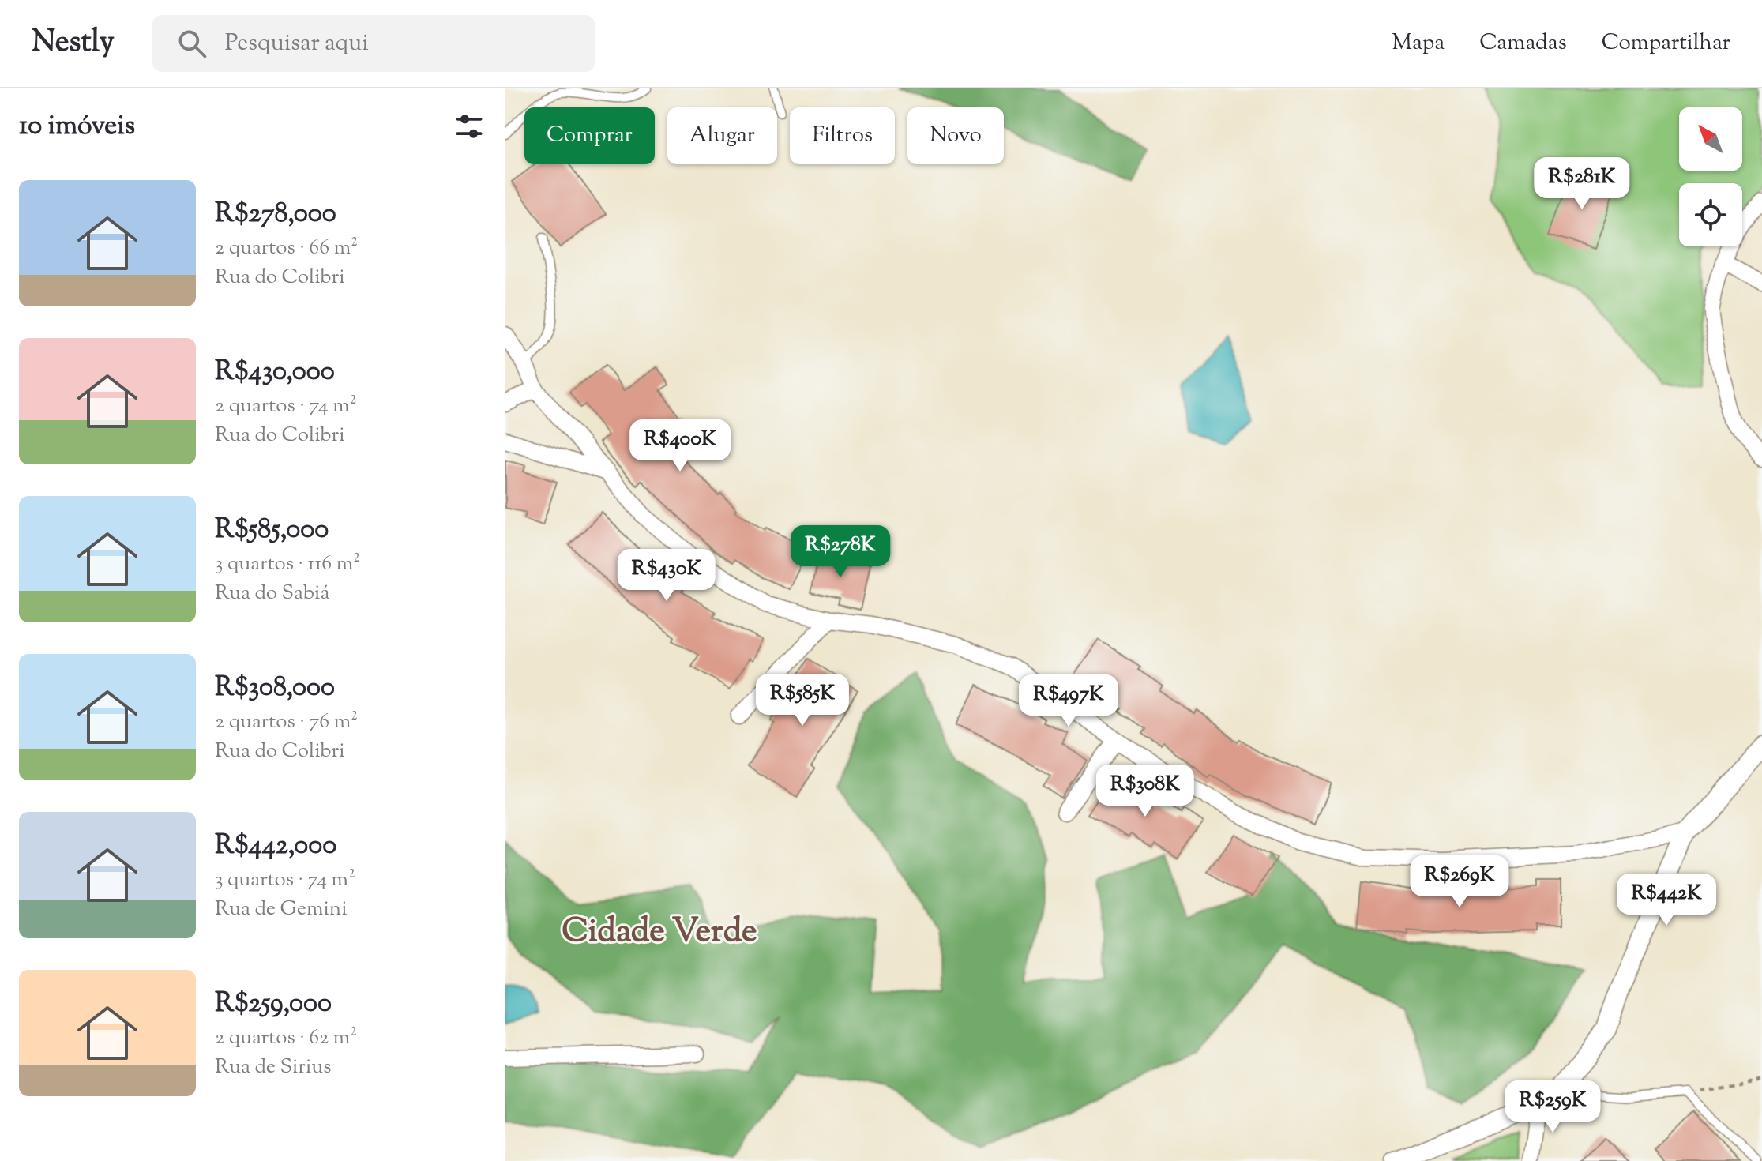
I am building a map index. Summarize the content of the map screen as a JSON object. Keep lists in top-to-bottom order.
{
  "districts": ["Cidade Verde"],
  "north": "top left",
  "page": {
    "header": "Nestly",
    "search": "Pesquisar aqui",
    "nav": ["Mapa", "Camadas", "Compartilhar"],
    "heading": "10 imóveis",
    "chip": [
      "Comprar",
      "Alugar",
      "Filtros",
      "Novo"
    ],
    "price": [
      "R$281K",
      "R$400K",
      "R$278K",
      "R$430K",
      "R$585K",
      "R$497K",
      "R$308K",
      "R$269K",
      "R$442K",
      "R$259K"
    ],
    "list": [
      {
        "name": "R$278,000",
        "note": "2 quartos · 66 m² · Rua do Colibri"
      },
      {
        "name": "R$430,000",
        "note": "2 quartos · 74 m² · Rua do Colibri"
      },
      {
        "name": "R$585,000",
        "note": "3 quartos · 116 m² · Rua do Sabiá"
      },
      {
        "name": "R$308,000",
        "note": "2 quartos · 76 m² · Rua do Colibri"
      },
      {
        "name": "R$442,000",
        "note": "3 quartos · 74 m² · Rua de Gemini"
      },
      {
        "name": "R$259,000",
        "note": "2 quartos · 62 m² · Rua de Sirius"
      }
    ]
  }
}
